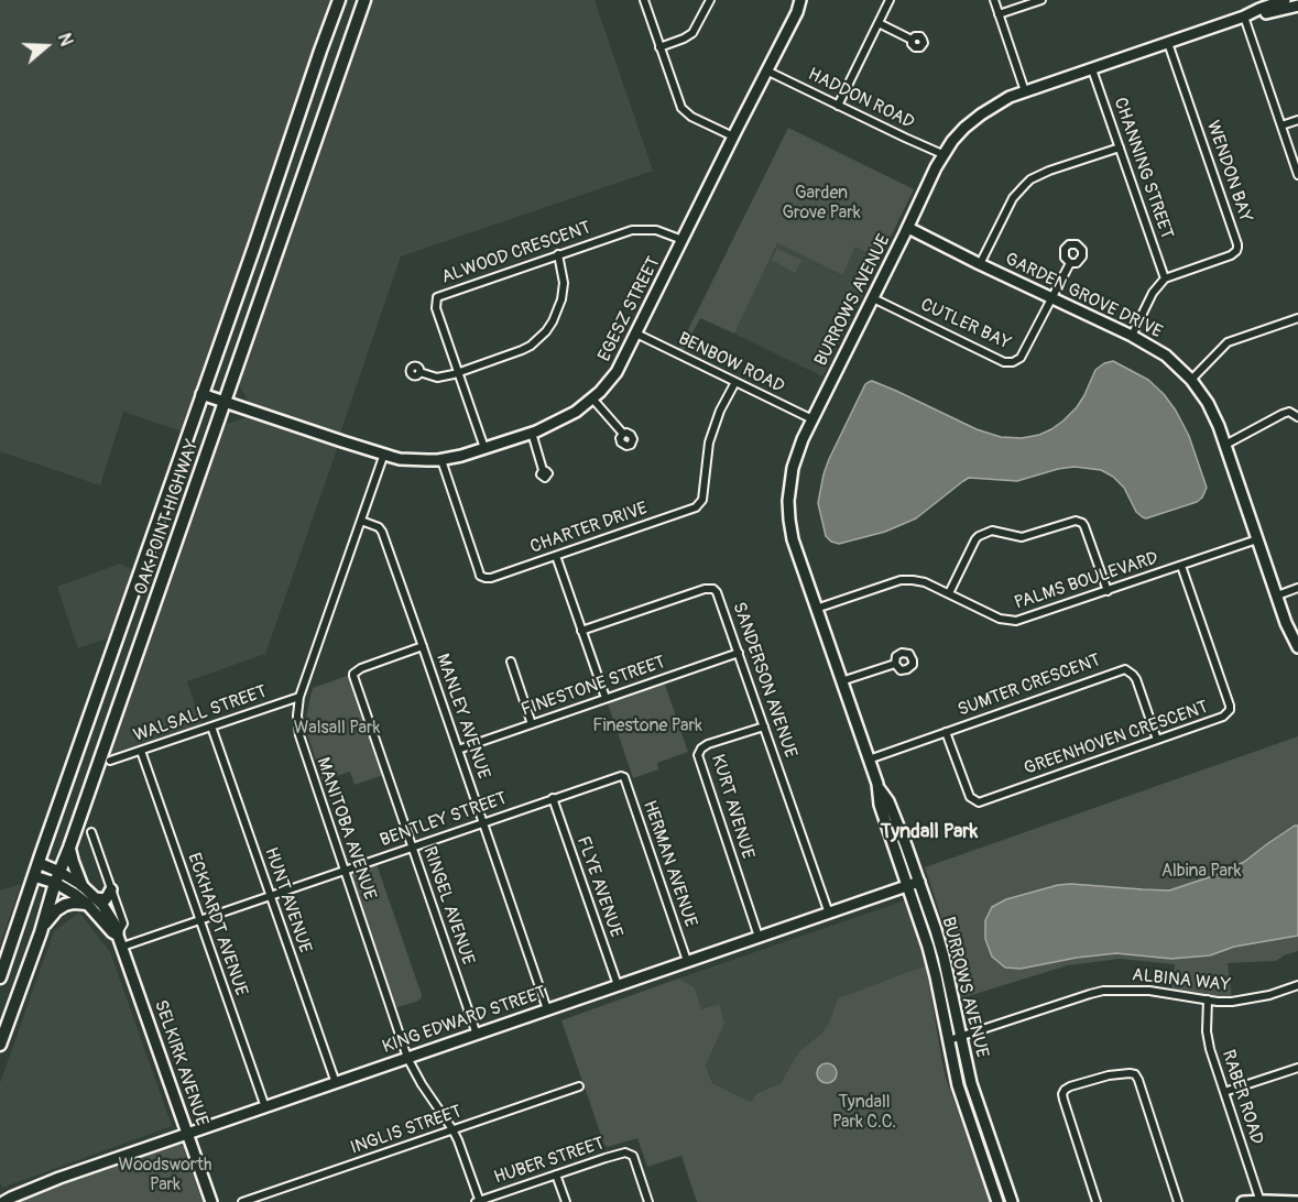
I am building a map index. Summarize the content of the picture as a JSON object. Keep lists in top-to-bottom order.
{
  "streets": {
    "main road": ["OAK POINT HIGHWAY"],
    "street": [
      "HADDON ROAD",
      "CHANNING STREET",
      "WENDON BAY",
      "ALWOOD CRESCENT",
      "GARDEN GROVE DRIVE",
      "BURROWS AVENUE",
      "EGESZ STREET",
      "CUTLER BAY",
      "BENBOW ROAD",
      "CHARTER DRIVE",
      "PALMS BOULEVARD",
      "SANDERSON AVENUE",
      "SUMTER CRESCENT",
      "FINESTONE STREET",
      "WALSALL STREET",
      "MANLEY AVENUE",
      "GREENHOVEN CRESCENT",
      "KURT AVENUE",
      "BENTLEY STREET",
      "MANITOBA AVENUE",
      "HERMAN AVENUE",
      "FLYE AVENUE",
      "HUNT AVENUE",
      "RINGEL AVENUE",
      "ECKHARDT AVENUE",
      "ALBINA WAY",
      "KING EDWARD STREET",
      "SELKIRK AVENUE",
      "RABER ROAD",
      "INGLIS STREET",
      "HUBER STREET"
    ]
  },
  "crossings": [
    ["HADDON ROAD", "BURROWS AVENUE"],
    ["HADDON ROAD", "EGESZ STREET"],
    ["CHANNING STREET", "WENDON BAY"],
    ["CHANNING STREET", "BURROWS AVENUE"],
    ["WENDON BAY", "BURROWS AVENUE"],
    ["ALWOOD CRESCENT", "EGESZ STREET"],
    ["GARDEN GROVE DRIVE", "BURROWS AVENUE"],
    ["GARDEN GROVE DRIVE", "CUTLER BAY"],
    ["GARDEN GROVE DRIVE", "PALMS BOULEVARD"],
    ["BURROWS AVENUE", "CUTLER BAY"],
    ["BURROWS AVENUE", "BENBOW ROAD"],
    ["BURROWS AVENUE", "PALMS BOULEVARD"],
    ["BURROWS AVENUE", "SUMTER CRESCENT"],
    ["BURROWS AVENUE", "ALBINA WAY"],
    ["BURROWS AVENUE", "KING EDWARD STREET"],
    ["EGESZ STREET", "BENBOW ROAD"],
    ["EGESZ STREET", "OAK POINT HIGHWAY"],
    ["EGESZ STREET", "CHARTER DRIVE"],
    ["EGESZ STREET", "MANITOBA AVENUE"],
    ["BENBOW ROAD", "CHARTER DRIVE"],
    ["OAK POINT HIGHWAY", "SELKIRK AVENUE"],
    ["PALMS BOULEVARD", "GREENHOVEN CRESCENT"],
    ["SANDERSON AVENUE", "FINESTONE STREET"],
    ["SANDERSON AVENUE", "KURT AVENUE"],
    ["SANDERSON AVENUE", "KING EDWARD STREET"],
    ["SUMTER CRESCENT", "GREENHOVEN CRESCENT"],
    ["FINESTONE STREET", "MANLEY AVENUE"],
    ["WALSALL STREET", "MANITOBA AVENUE"],
    ["WALSALL STREET", "HUNT AVENUE"],
    ["WALSALL STREET", "ECKHARDT AVENUE"],
    ["MANLEY AVENUE", "BENTLEY STREET"],
    ["MANLEY AVENUE", "MANITOBA AVENUE"],
    ["MANLEY AVENUE", "RINGEL AVENUE"],
    ["MANLEY AVENUE", "KING EDWARD STREET"],
    ["KURT AVENUE", "KING EDWARD STREET"],
    ["BENTLEY STREET", "MANITOBA AVENUE"],
    ["BENTLEY STREET", "HERMAN AVENUE"],
    ["BENTLEY STREET", "FLYE AVENUE"],
    ["BENTLEY STREET", "HUNT AVENUE"],
    ["BENTLEY STREET", "RINGEL AVENUE"],
    ["BENTLEY STREET", "ECKHARDT AVENUE"],
    ["BENTLEY STREET", "SELKIRK AVENUE"],
    ["MANITOBA AVENUE", "KING EDWARD STREET"],
    ["MANITOBA AVENUE", "INGLIS STREET"],
    ["MANITOBA AVENUE", "HUBER STREET"],
    ["HERMAN AVENUE", "KING EDWARD STREET"],
    ["FLYE AVENUE", "KING EDWARD STREET"],
    ["HUNT AVENUE", "KING EDWARD STREET"],
    ["RINGEL AVENUE", "KING EDWARD STREET"],
    ["ECKHARDT AVENUE", "KING EDWARD STREET"],
    ["ALBINA WAY", "RABER ROAD"],
    ["KING EDWARD STREET", "SELKIRK AVENUE"]
  ],
  "districts": ["Tyndall Park"],
  "parks": [
    "Garden Grove Park",
    "Finestone Park",
    "Walsall Park",
    "Albina Park",
    "Tyndall Park C.C.",
    "Woodsworth Park"
  ],
  "north": "right"
}
